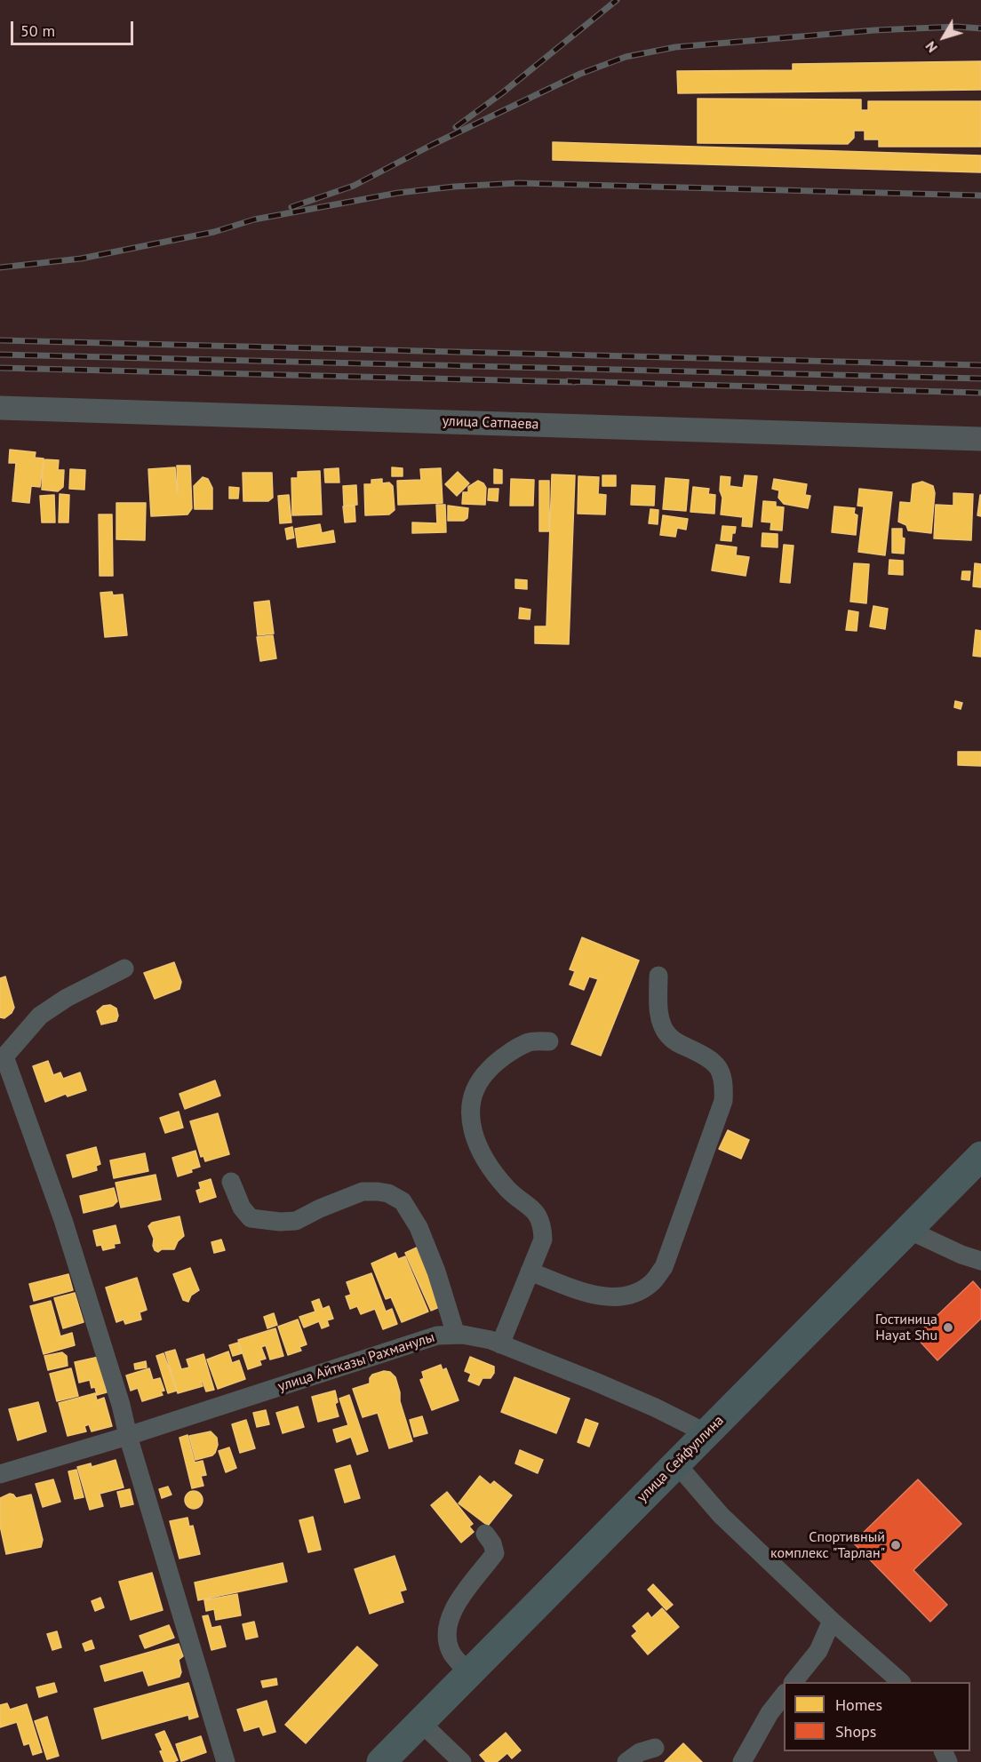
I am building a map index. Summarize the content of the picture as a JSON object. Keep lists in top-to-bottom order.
{
  "streets": {
    "main road": ["улица Сейфуллина"],
    "street": ["улица Сатпаева", "улица Айтказы Рахманулы"]
  },
  "crossings": [
    ["улица Айтказы Рахманулы", "улица Сейфуллина"]
  ],
  "places": ["Гостиница Hayat Shu", "Спортивный комплекс \"Тарлан\""],
  "legend": ["Homes", "Shops"],
  "scale_bar": "50 m",
  "north": "bottom left"
}
